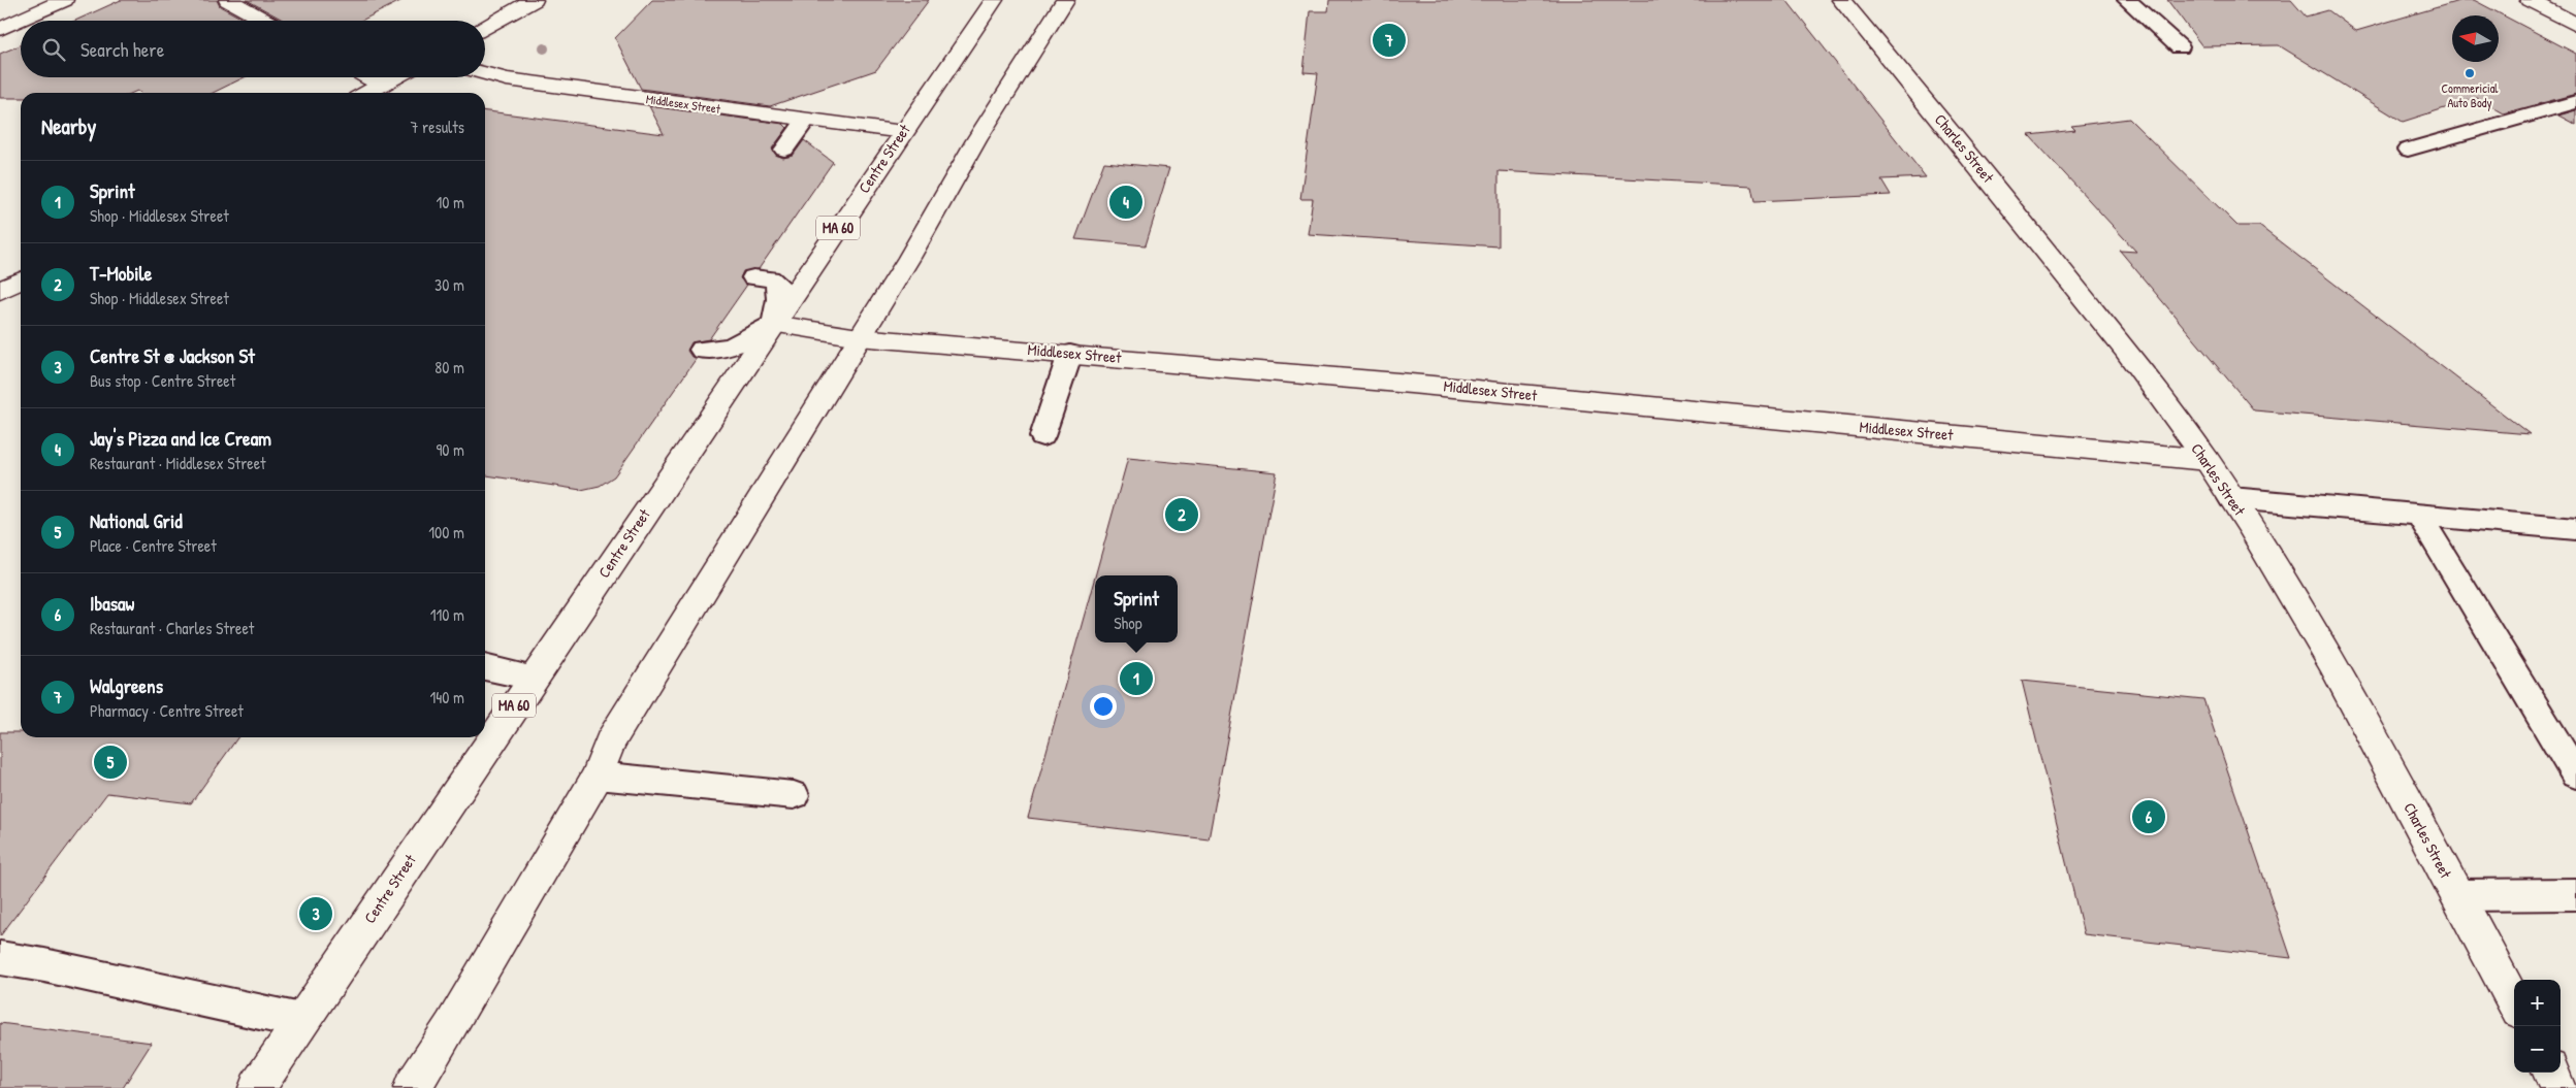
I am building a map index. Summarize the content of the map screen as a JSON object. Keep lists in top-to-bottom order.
{
  "streets": {
    "main road": [
      "Middlesex Street",
      "Charles Street",
      "Centre Street",
      "MA 60"
    ]
  },
  "crossings": [
    ["Middlesex Street", "Charles Street"],
    ["Middlesex Street", "Centre Street"]
  ],
  "places": ["Commericial Auto Body"],
  "north": "left",
  "page": {
    "search": "Search here",
    "pins": [
      "7",
      "4",
      "2",
      "1",
      "5",
      "6",
      "3"
    ],
    "heading": ["Nearby", "7 results"],
    "list": [
      {
        "mark": "1",
        "name": "Sprint",
        "note": "Shop · Middlesex Street",
        "value": "10 m"
      },
      {
        "mark": "2",
        "name": "T-Mobile",
        "note": "Shop · Middlesex Street",
        "value": "30 m"
      },
      {
        "mark": "3",
        "name": "Centre St @ Jackson St",
        "note": "Bus stop · Centre Street",
        "value": "80 m"
      },
      {
        "mark": "4",
        "name": "Jay's Pizza and Ice Cream",
        "note": "Restaurant · Middlesex Street",
        "value": "90 m"
      },
      {
        "mark": "5",
        "name": "National Grid",
        "note": "Place · Centre Street",
        "value": "100 m"
      },
      {
        "mark": "6",
        "name": "Ibasaw",
        "note": "Restaurant · Charles Street",
        "value": "110 m"
      },
      {
        "mark": "7",
        "name": "Walgreens",
        "note": "Pharmacy · Centre Street",
        "value": "140 m"
      }
    ],
    "popup": ["Sprint", "Shop"],
    "map_buttons": ["+", "−"]
  }
}
